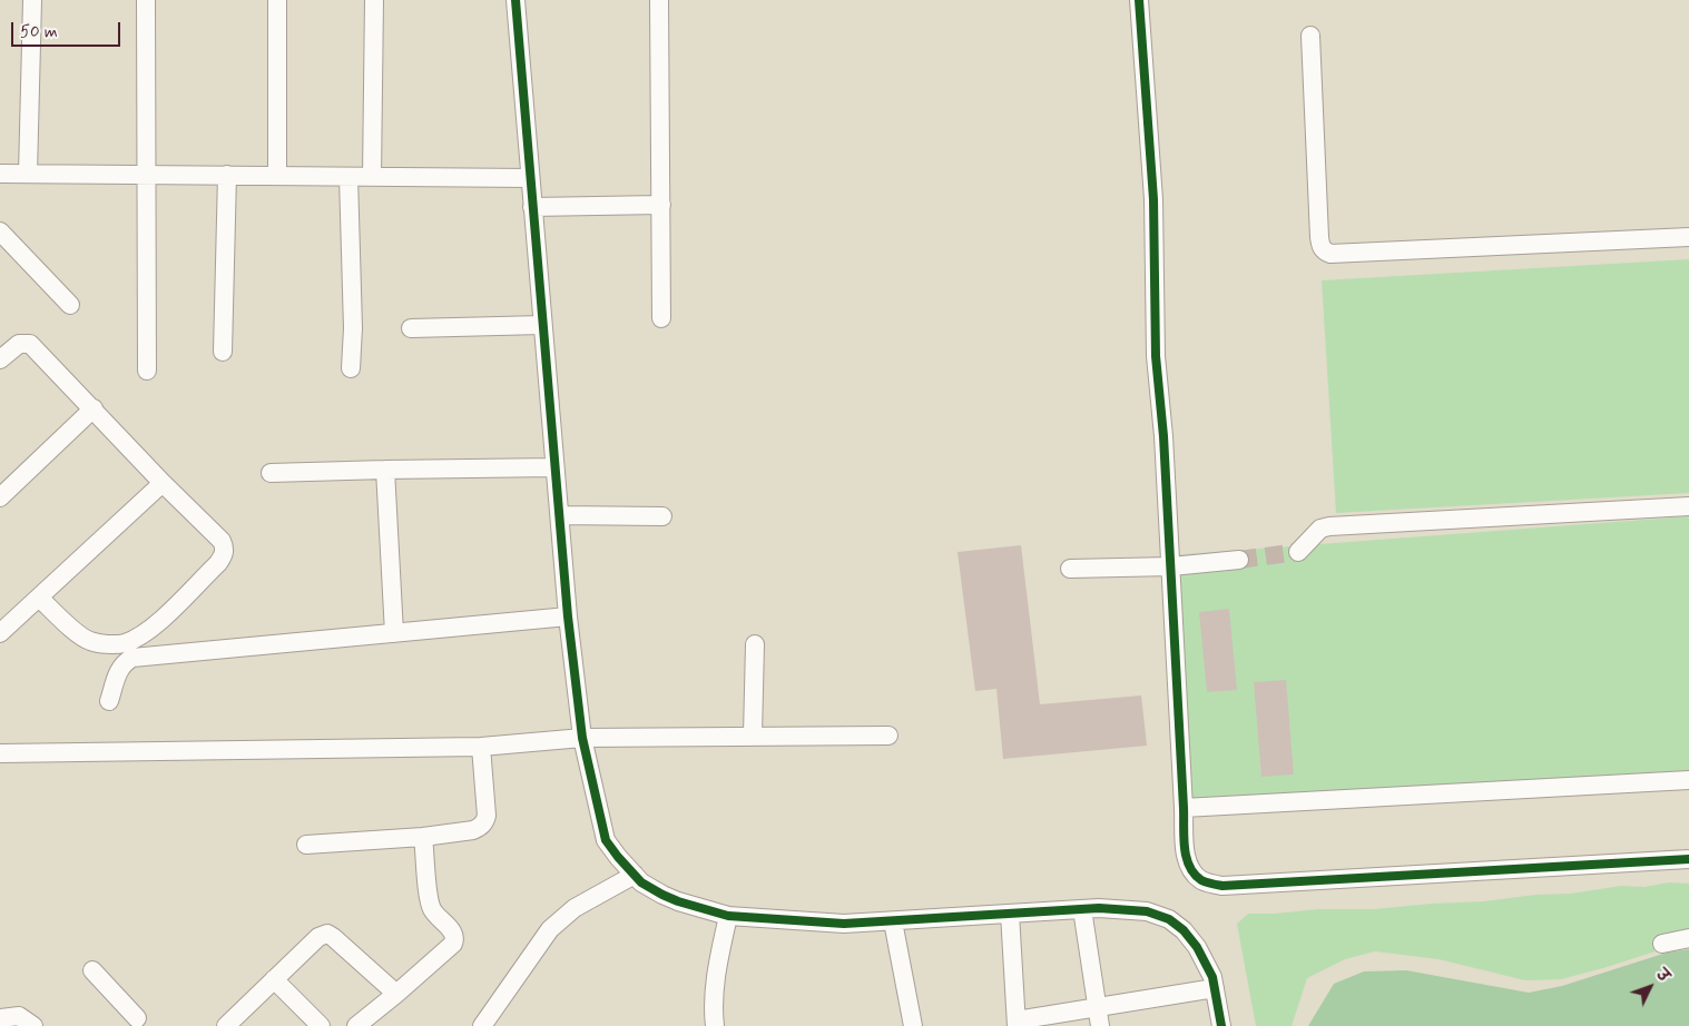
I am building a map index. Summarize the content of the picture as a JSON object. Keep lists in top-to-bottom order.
{
  "scale_bar": "50 m",
  "north": "top right"
}
